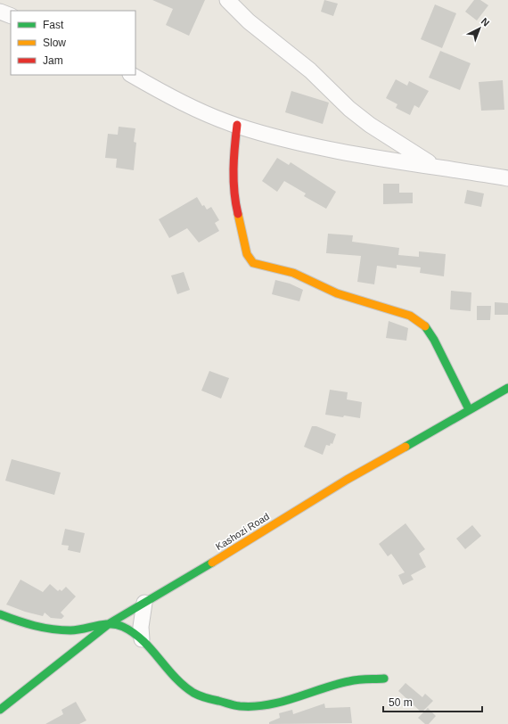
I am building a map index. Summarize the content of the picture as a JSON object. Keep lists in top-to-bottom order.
{
  "streets": {
    "street": ["Kashozi Road"]
  },
  "legend": ["Fast", "Slow", "Jam"],
  "scale_bar": "50 m",
  "north": "top right"
}
